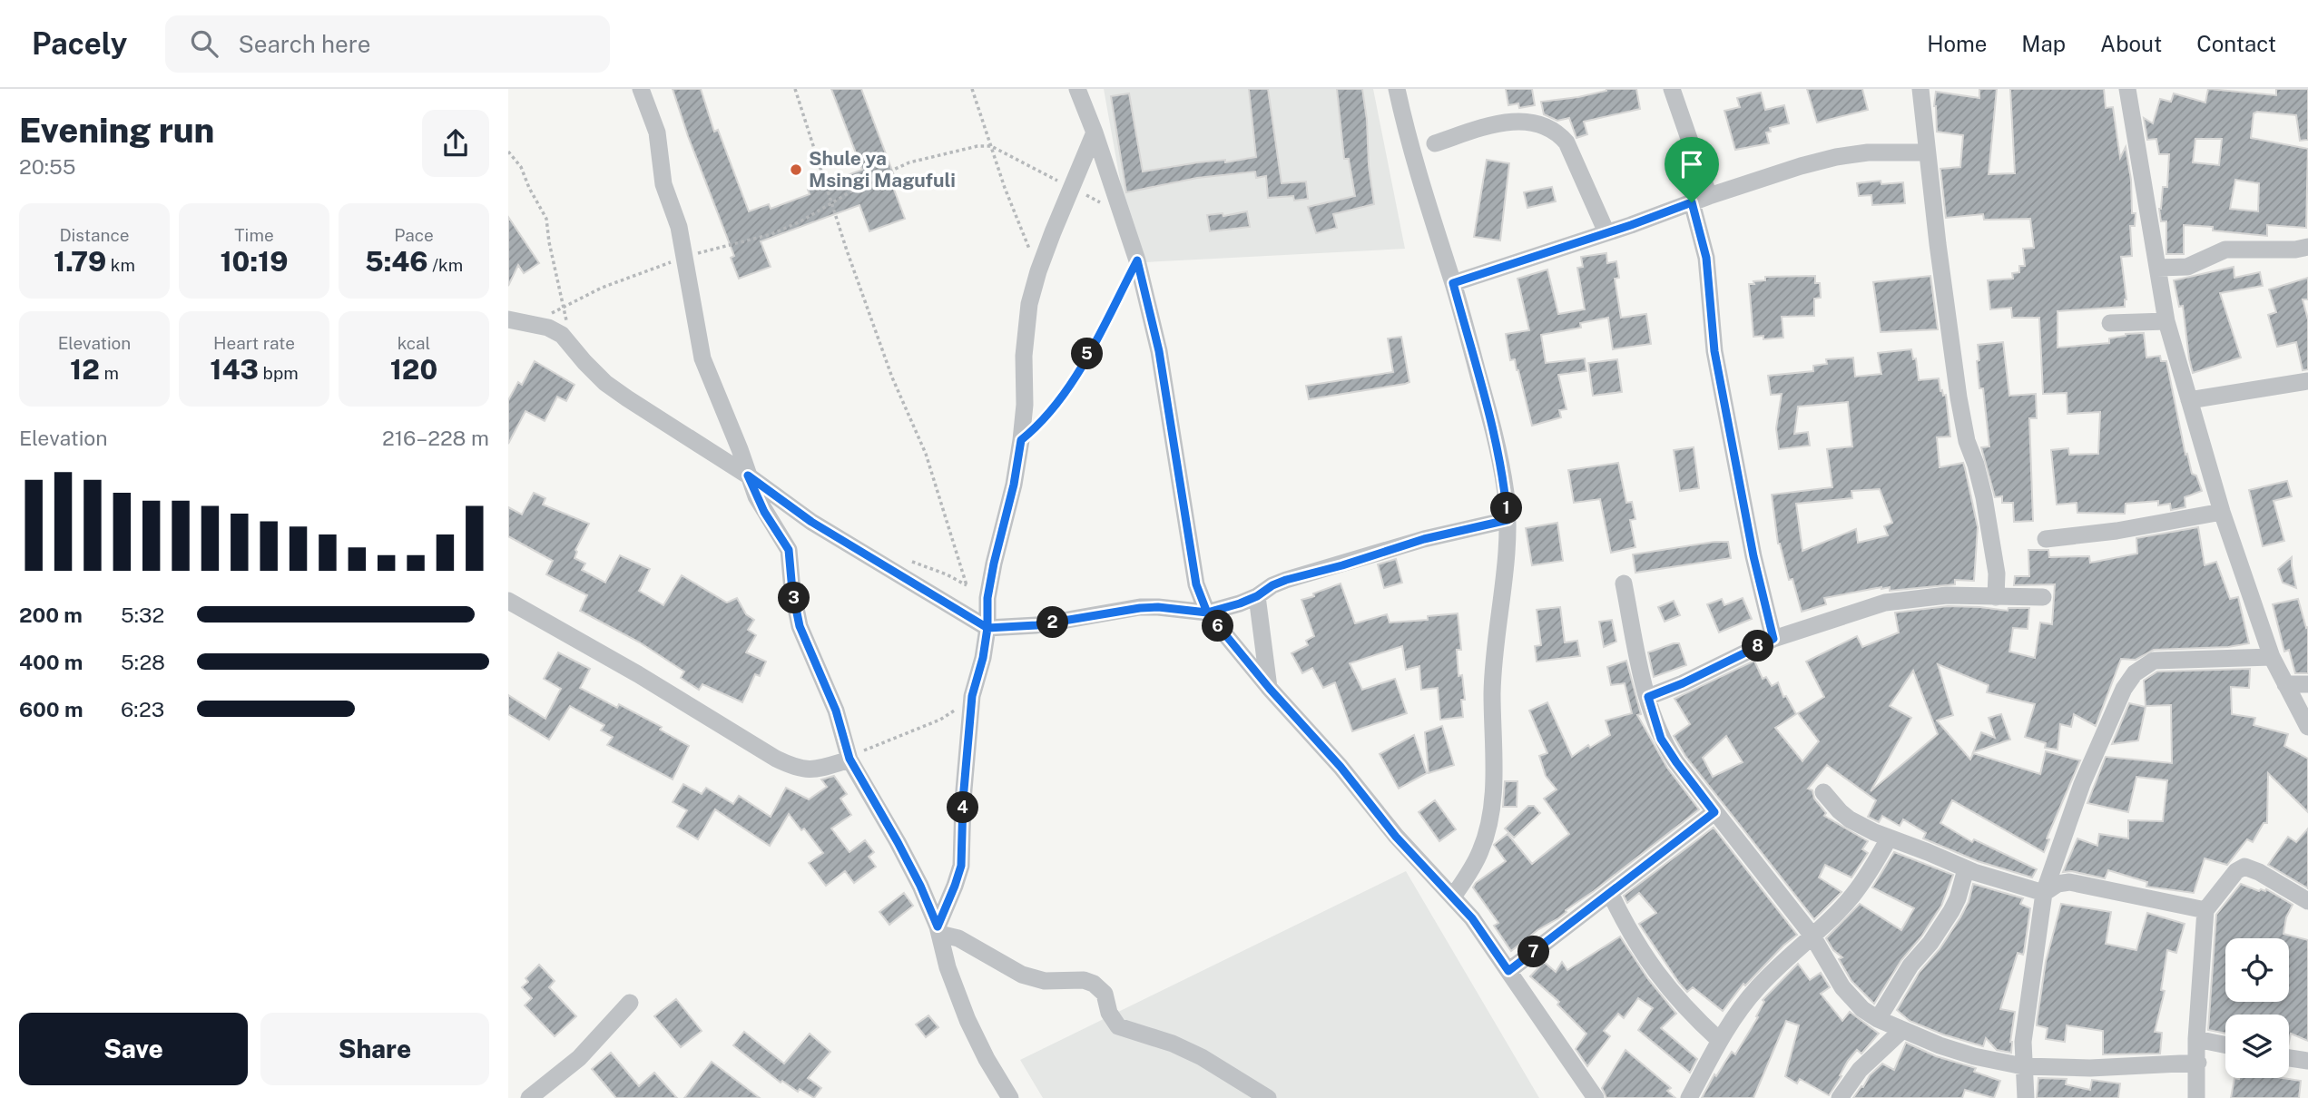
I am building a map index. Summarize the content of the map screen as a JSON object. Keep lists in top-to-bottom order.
{
  "places": ["Shule ya Msingi Magufuli"],
  "page": {
    "header": "Pacely",
    "search": "Search here",
    "nav": [
      "Home",
      "Map",
      "About",
      "Contact"
    ],
    "heading": ["Evening run", "20:55"],
    "stats": [
      ["Distance", "1.79 km"],
      ["Time", "10:19"],
      ["Pace", "5:46 /km"],
      ["Elevation", "12 m"],
      ["Heart rate", "143 bpm"],
      ["kcal", "120"]
    ],
    "pins": [
      "5",
      "1",
      "3",
      "2",
      "6",
      "8",
      "4",
      "7"
    ],
    "chart": ["Elevation", "216–228 m"],
    "list": [
      {
        "name": "200 m",
        "note": "5:32"
      },
      {
        "name": "400 m",
        "note": "5:28"
      },
      {
        "name": "600 m",
        "note": "6:23"
      }
    ],
    "buttons": ["Save", "Share"]
  }
}
